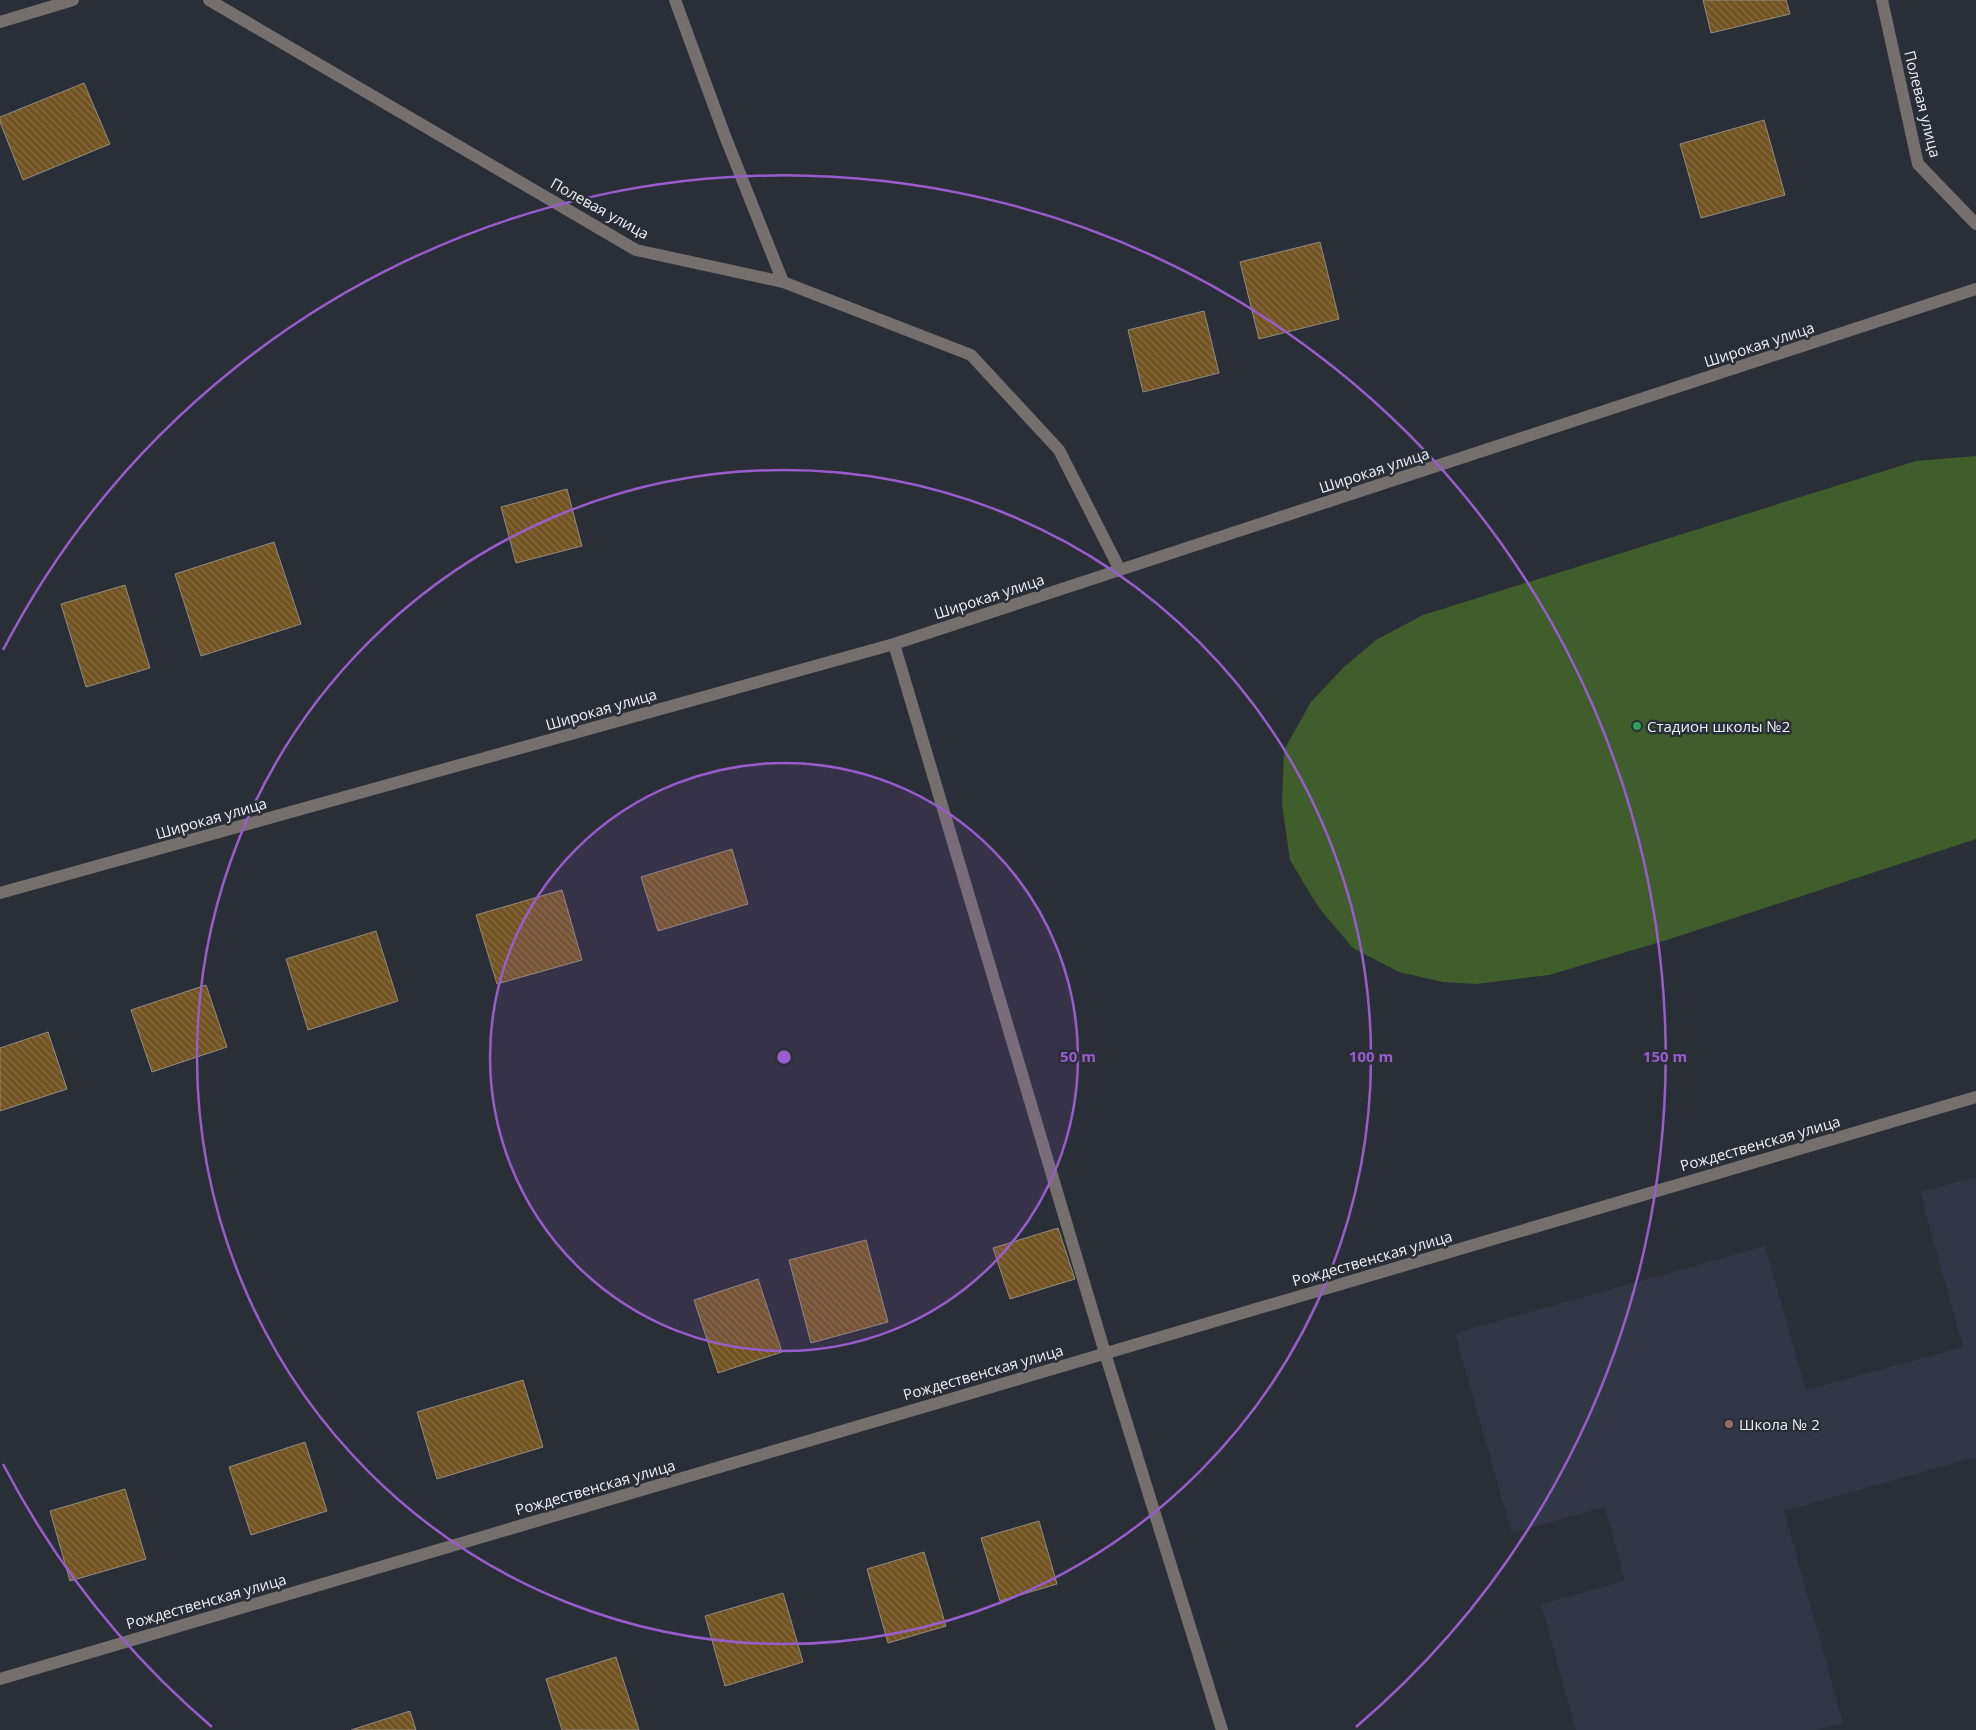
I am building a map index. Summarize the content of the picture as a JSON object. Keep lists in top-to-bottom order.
{
  "streets": {
    "street": ["Полевая улица", "Широкая улица", "Рождественская улица"]
  },
  "crossings": [
    ["Полевая улица", "Широкая улица"]
  ],
  "places": ["Стадион школы №2", "Школа № 2"],
  "rings": ["50 m", "100 m", "150 m"]
}
